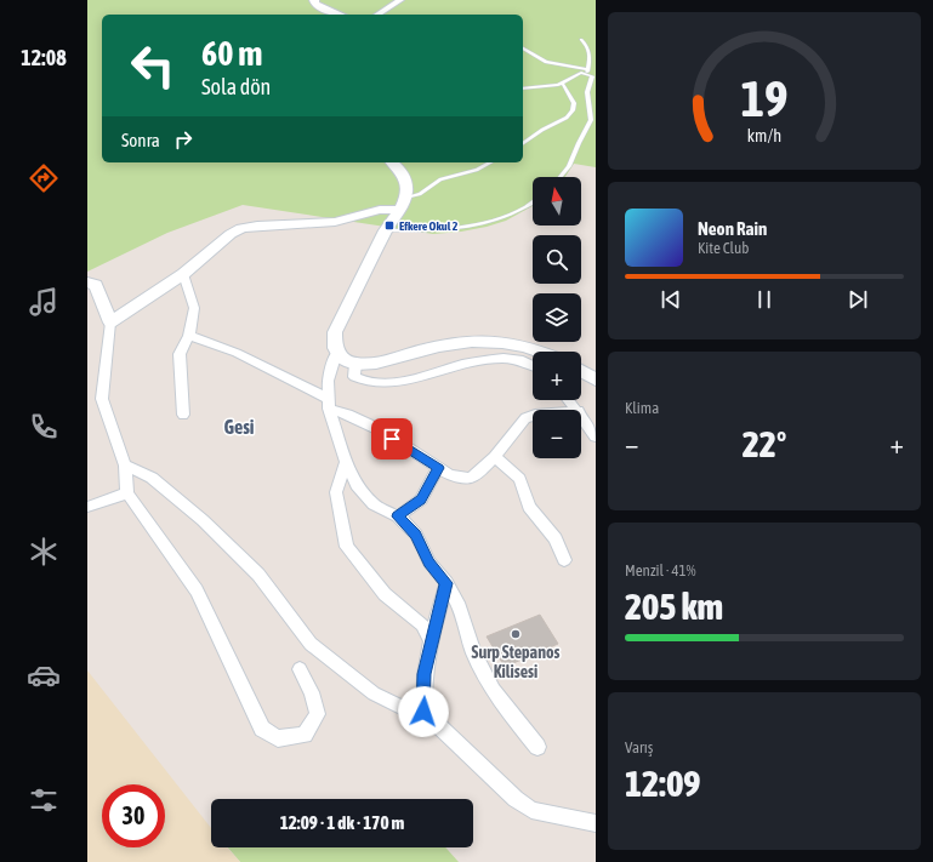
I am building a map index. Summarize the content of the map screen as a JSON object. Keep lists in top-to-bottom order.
{
  "districts": ["Gesi"],
  "places": {
    "transit": ["Efkere Okul 2"],
    "other": ["Surp Stepanos Kilisesi"]
  },
  "north": "top",
  "page": {
    "tabs": "12:08",
    "turn": ["60 m", "Sola dön"],
    "then": "Sonra",
    "map_buttons": ["+", "−"],
    "song": ["Neon Rain", "Kite Club"],
    "tile": [
      "Klima",
      ["Menzil · 41%", "205 km"],
      ["Varış", "12:09"]
    ],
    "heat": ["−", "22°", "+"],
    "limit": "30",
    "trip": "12:09 · 1 dk · 170 m",
    "gauge": ["19", "km/h"]
  }
}
